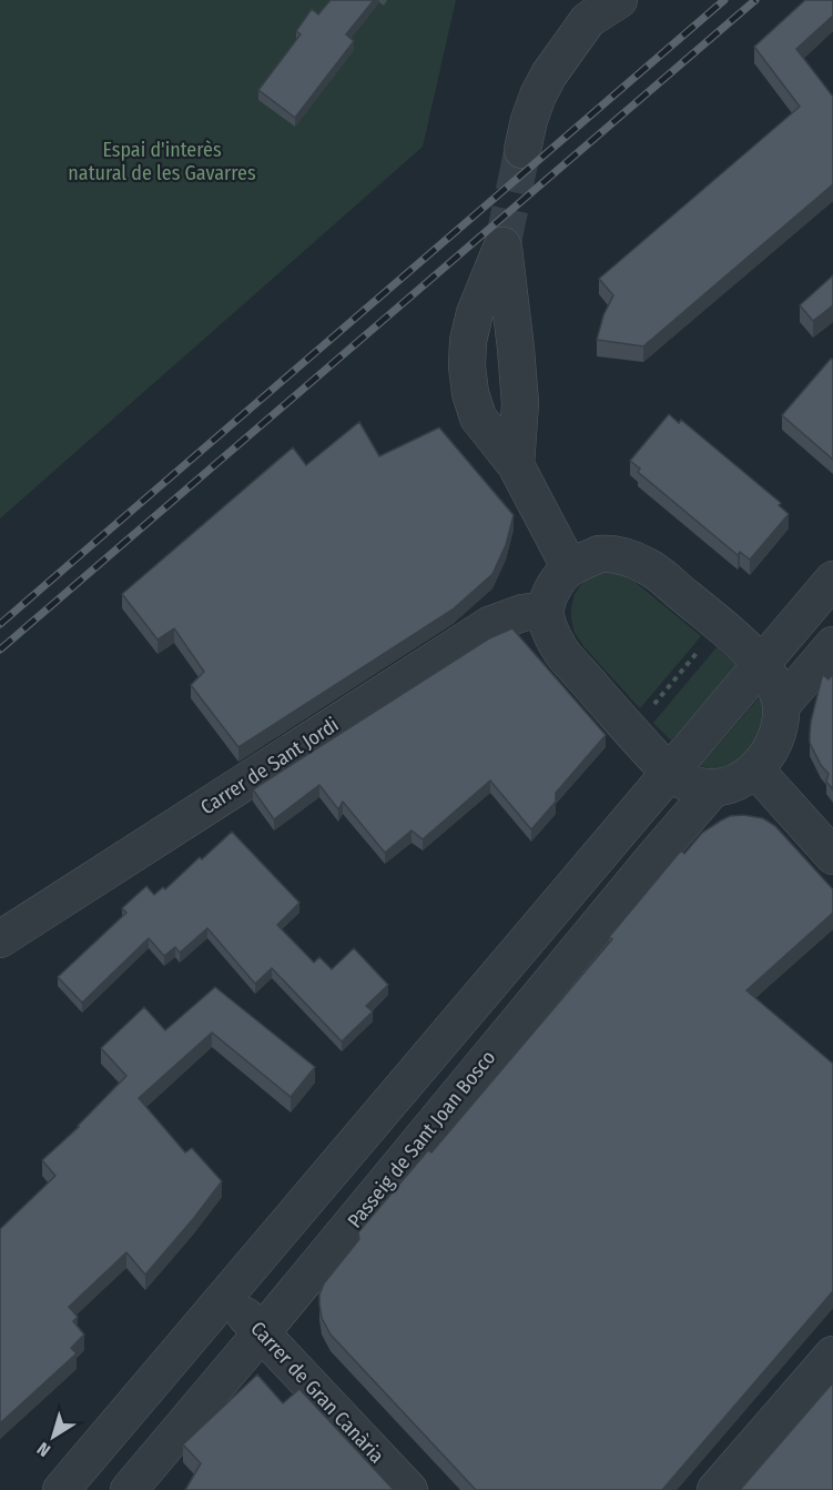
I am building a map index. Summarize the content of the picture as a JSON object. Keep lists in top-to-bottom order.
{
  "streets": {
    "street": ["Carrer de Sant Jordi", "Passeig de Sant Joan Bosco", "Carrer de Gran Canària"]
  },
  "crossings": [
    ["Passeig de Sant Joan Bosco", "Carrer de Gran Canària"]
  ],
  "parks": ["Espai d'interès natural de les Gavarres"],
  "north": "bottom left"
}
